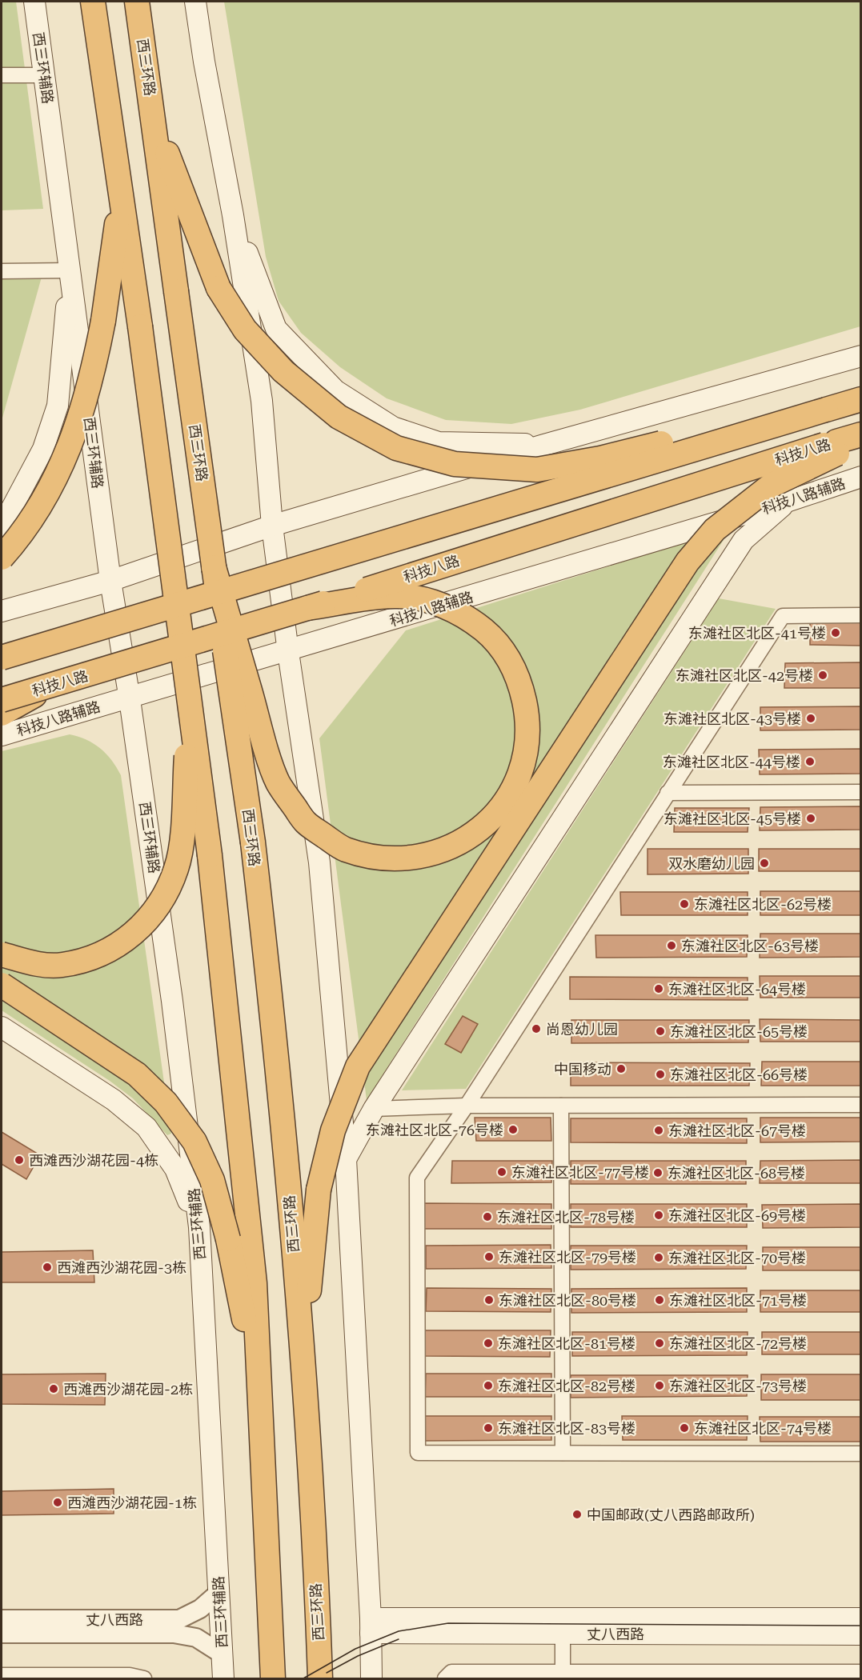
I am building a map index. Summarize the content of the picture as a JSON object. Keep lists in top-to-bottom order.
{
  "streets": {
    "highway": ["西三环路", "科技八路"],
    "main road": ["西三环辅路", "科技八路辅路", "丈八西路"]
  },
  "crossings": [
    ["西三环辅路", "科技八路辅路"],
    ["西三环辅路", "丈八西路"]
  ],
  "places": [
    "东滩社区北区-41号楼",
    "东滩社区北区-42号楼",
    "东滩社区北区-43号楼",
    "东滩社区北区-44号楼",
    "东滩社区北区-45号楼",
    "双水磨幼儿园",
    "东滩社区北区-62号楼",
    "东滩社区北区-63号楼",
    "东滩社区北区-64号楼",
    "尚恩幼儿园",
    "东滩社区北区-65号楼",
    "中国移动",
    "东滩社区北区-66号楼",
    "东滩社区北区-76号楼",
    "东滩社区北区-67号楼",
    "西滩西沙湖花园-4栋",
    "东滩社区北区-77号楼",
    "东滩社区北区-68号楼",
    "东滩社区北区-69号楼",
    "东滩社区北区-78号楼",
    "东滩社区北区-79号楼",
    "东滩社区北区-70号楼",
    "西滩西沙湖花园-3栋",
    "东滩社区北区-80号楼",
    "东滩社区北区-71号楼",
    "东滩社区北区-81号楼",
    "东滩社区北区-72号楼",
    "东滩社区北区-82号楼",
    "东滩社区北区-73号楼",
    "西滩西沙湖花园-2栋",
    "东滩社区北区-83号楼",
    "东滩社区北区-74号楼",
    "西滩西沙湖花园-1栋",
    "中国邮政(丈八西路邮政所)"
  ]
}
